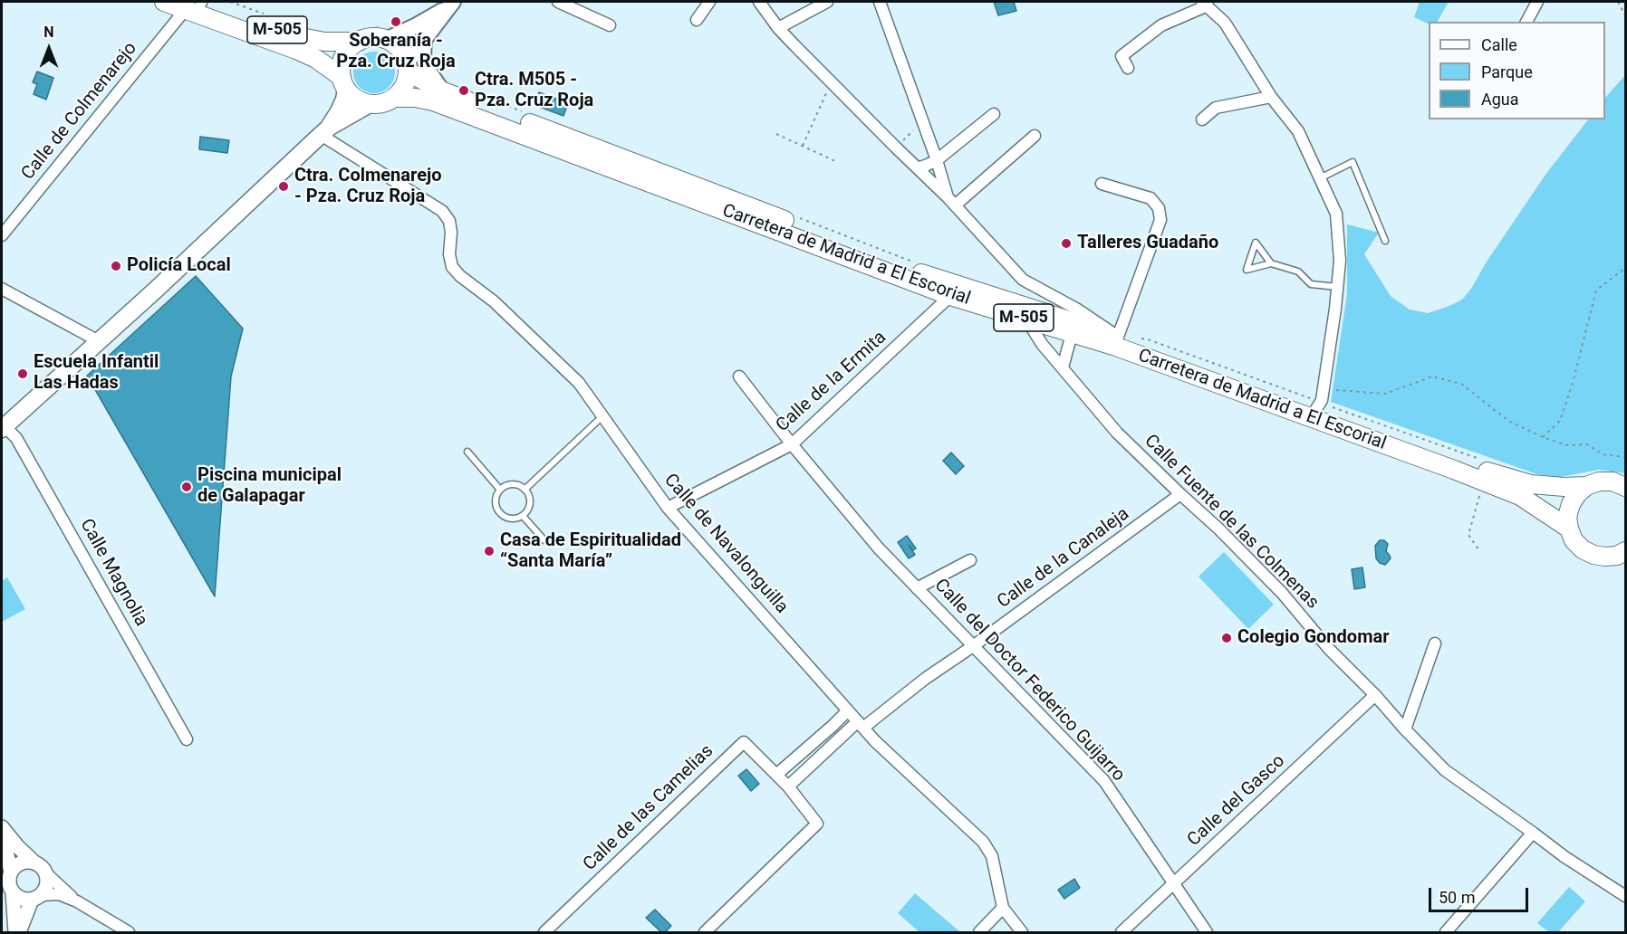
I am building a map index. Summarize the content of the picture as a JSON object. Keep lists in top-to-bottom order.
{
  "streets": {
    "highway": ["M-505", "Carretera de Madrid a El Escorial"],
    "street": [
      "Calle de Colmenarejo",
      "Calle de la Ermita",
      "Calle Fuente de las Colmenas",
      "Calle de Navalonguilla",
      "Calle de la Canaleja",
      "Calle Magnolia",
      "Calle del Doctor Federico Guijarro",
      "Calle del Gasco",
      "Calle de las Camelias"
    ]
  },
  "crossings": [
    ["M-505", "Calle de Colmenarejo"],
    ["M-505", "Carretera de Madrid a El Escorial"],
    ["Carretera de Madrid a El Escorial", "Calle de la Ermita"],
    ["Carretera de Madrid a El Escorial", "Calle Fuente de las Colmenas"],
    ["Calle de la Ermita", "Calle de Navalonguilla"],
    ["Calle de la Ermita", "Calle del Doctor Federico Guijarro"],
    ["Calle Fuente de las Colmenas", "Calle de la Canaleja"],
    ["Calle Fuente de las Colmenas", "Calle del Gasco"],
    ["Calle de Navalonguilla", "Calle de la Canaleja"],
    ["Calle de la Canaleja", "Calle del Doctor Federico Guijarro"],
    ["Calle del Doctor Federico Guijarro", "Calle del Gasco"]
  ],
  "places": [
    "Soberanía - Pza. Cruz Roja",
    "Ctra. M505 - Pza. Cruz Roja",
    "Ctra. Colmenarejo - Pza. Cruz Roja",
    "Talleres Guadaño",
    "Policía Local",
    "Escuela Infantil Las Hadas",
    "Piscina municipal de Galapagar",
    "Casa de Espiritualidad “Santa María”",
    "Colegio Gondomar"
  ],
  "legend": ["Calle", "Parque", "Agua"],
  "scale_bar": "50 m",
  "north": "top"
}
